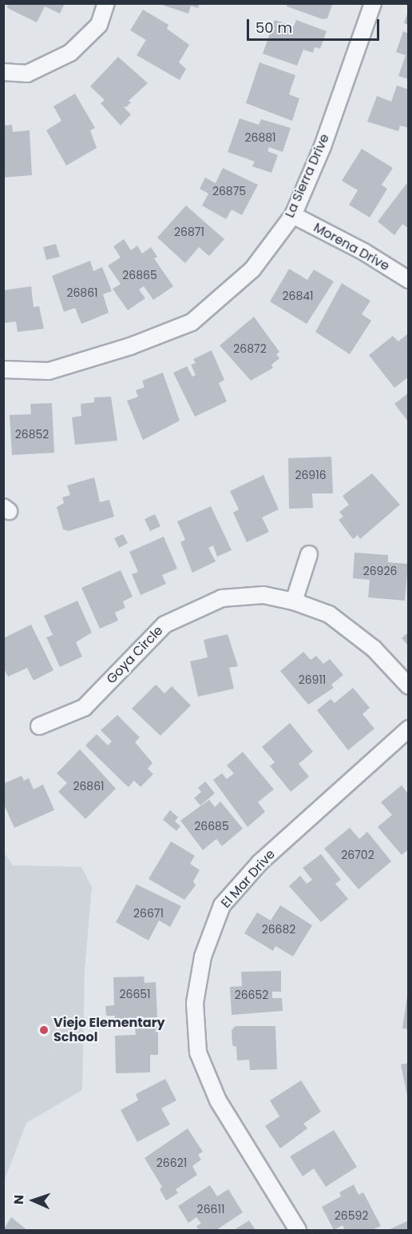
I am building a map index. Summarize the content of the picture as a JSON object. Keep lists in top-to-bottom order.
{
  "streets": {
    "street": [
      "La Sierra Drive",
      "Morena Drive",
      "Goya Circle",
      "El Mar Drive"
    ]
  },
  "crossings": [
    ["La Sierra Drive", "Morena Drive"]
  ],
  "places": ["Viejo Elementary School"],
  "house_numbers": [
    "26881",
    "26875",
    "26871",
    "26865",
    "26861",
    "26841",
    "26872",
    "26852",
    "26916",
    "26926",
    "26911",
    "26861",
    "26685",
    "26702",
    "26671",
    "26682",
    "26651",
    "26652",
    "26621",
    "26611",
    "26592"
  ],
  "scale_bar": "50 m",
  "north": "left"
}
